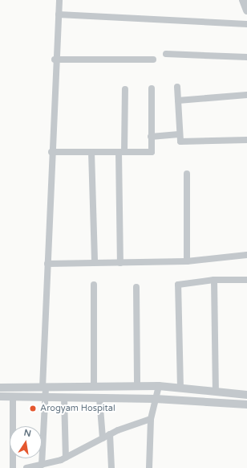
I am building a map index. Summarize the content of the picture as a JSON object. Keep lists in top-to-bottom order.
{
  "places": ["Arogyam Hospital"],
  "north": "top"
}
